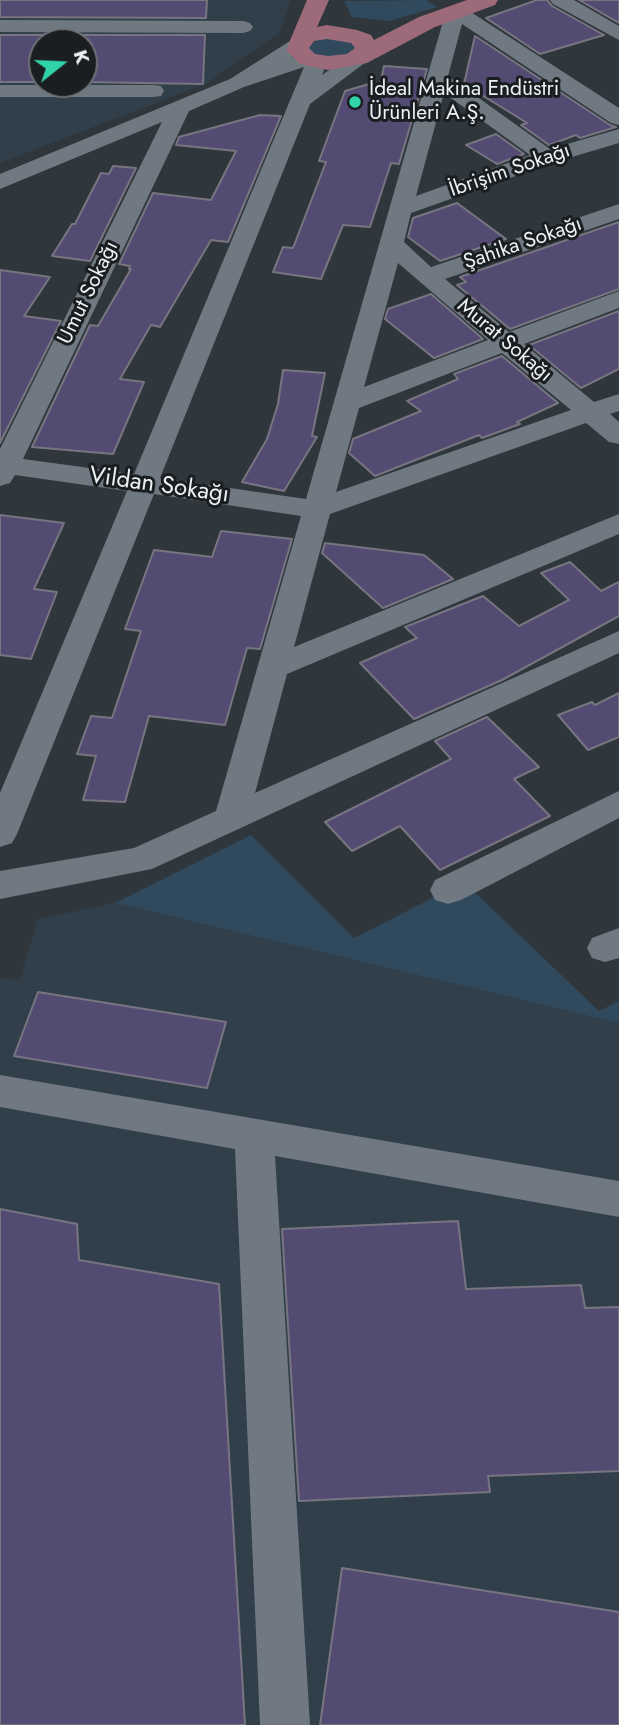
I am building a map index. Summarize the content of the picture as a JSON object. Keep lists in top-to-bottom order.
{
  "streets": {
    "street": [
      "İbrişim Sokağı",
      "Şahika Sokağı",
      "Umut Sokağı",
      "Murat Sokağı",
      "Vildan Sokağı"
    ]
  },
  "crossings": [
    ["Şahika Sokağı", "Murat Sokağı"],
    ["Umut Sokağı", "Vildan Sokağı"]
  ],
  "places": ["İdeal Makina Endüstri Ürünleri A.Ş."],
  "north": "right"
}
